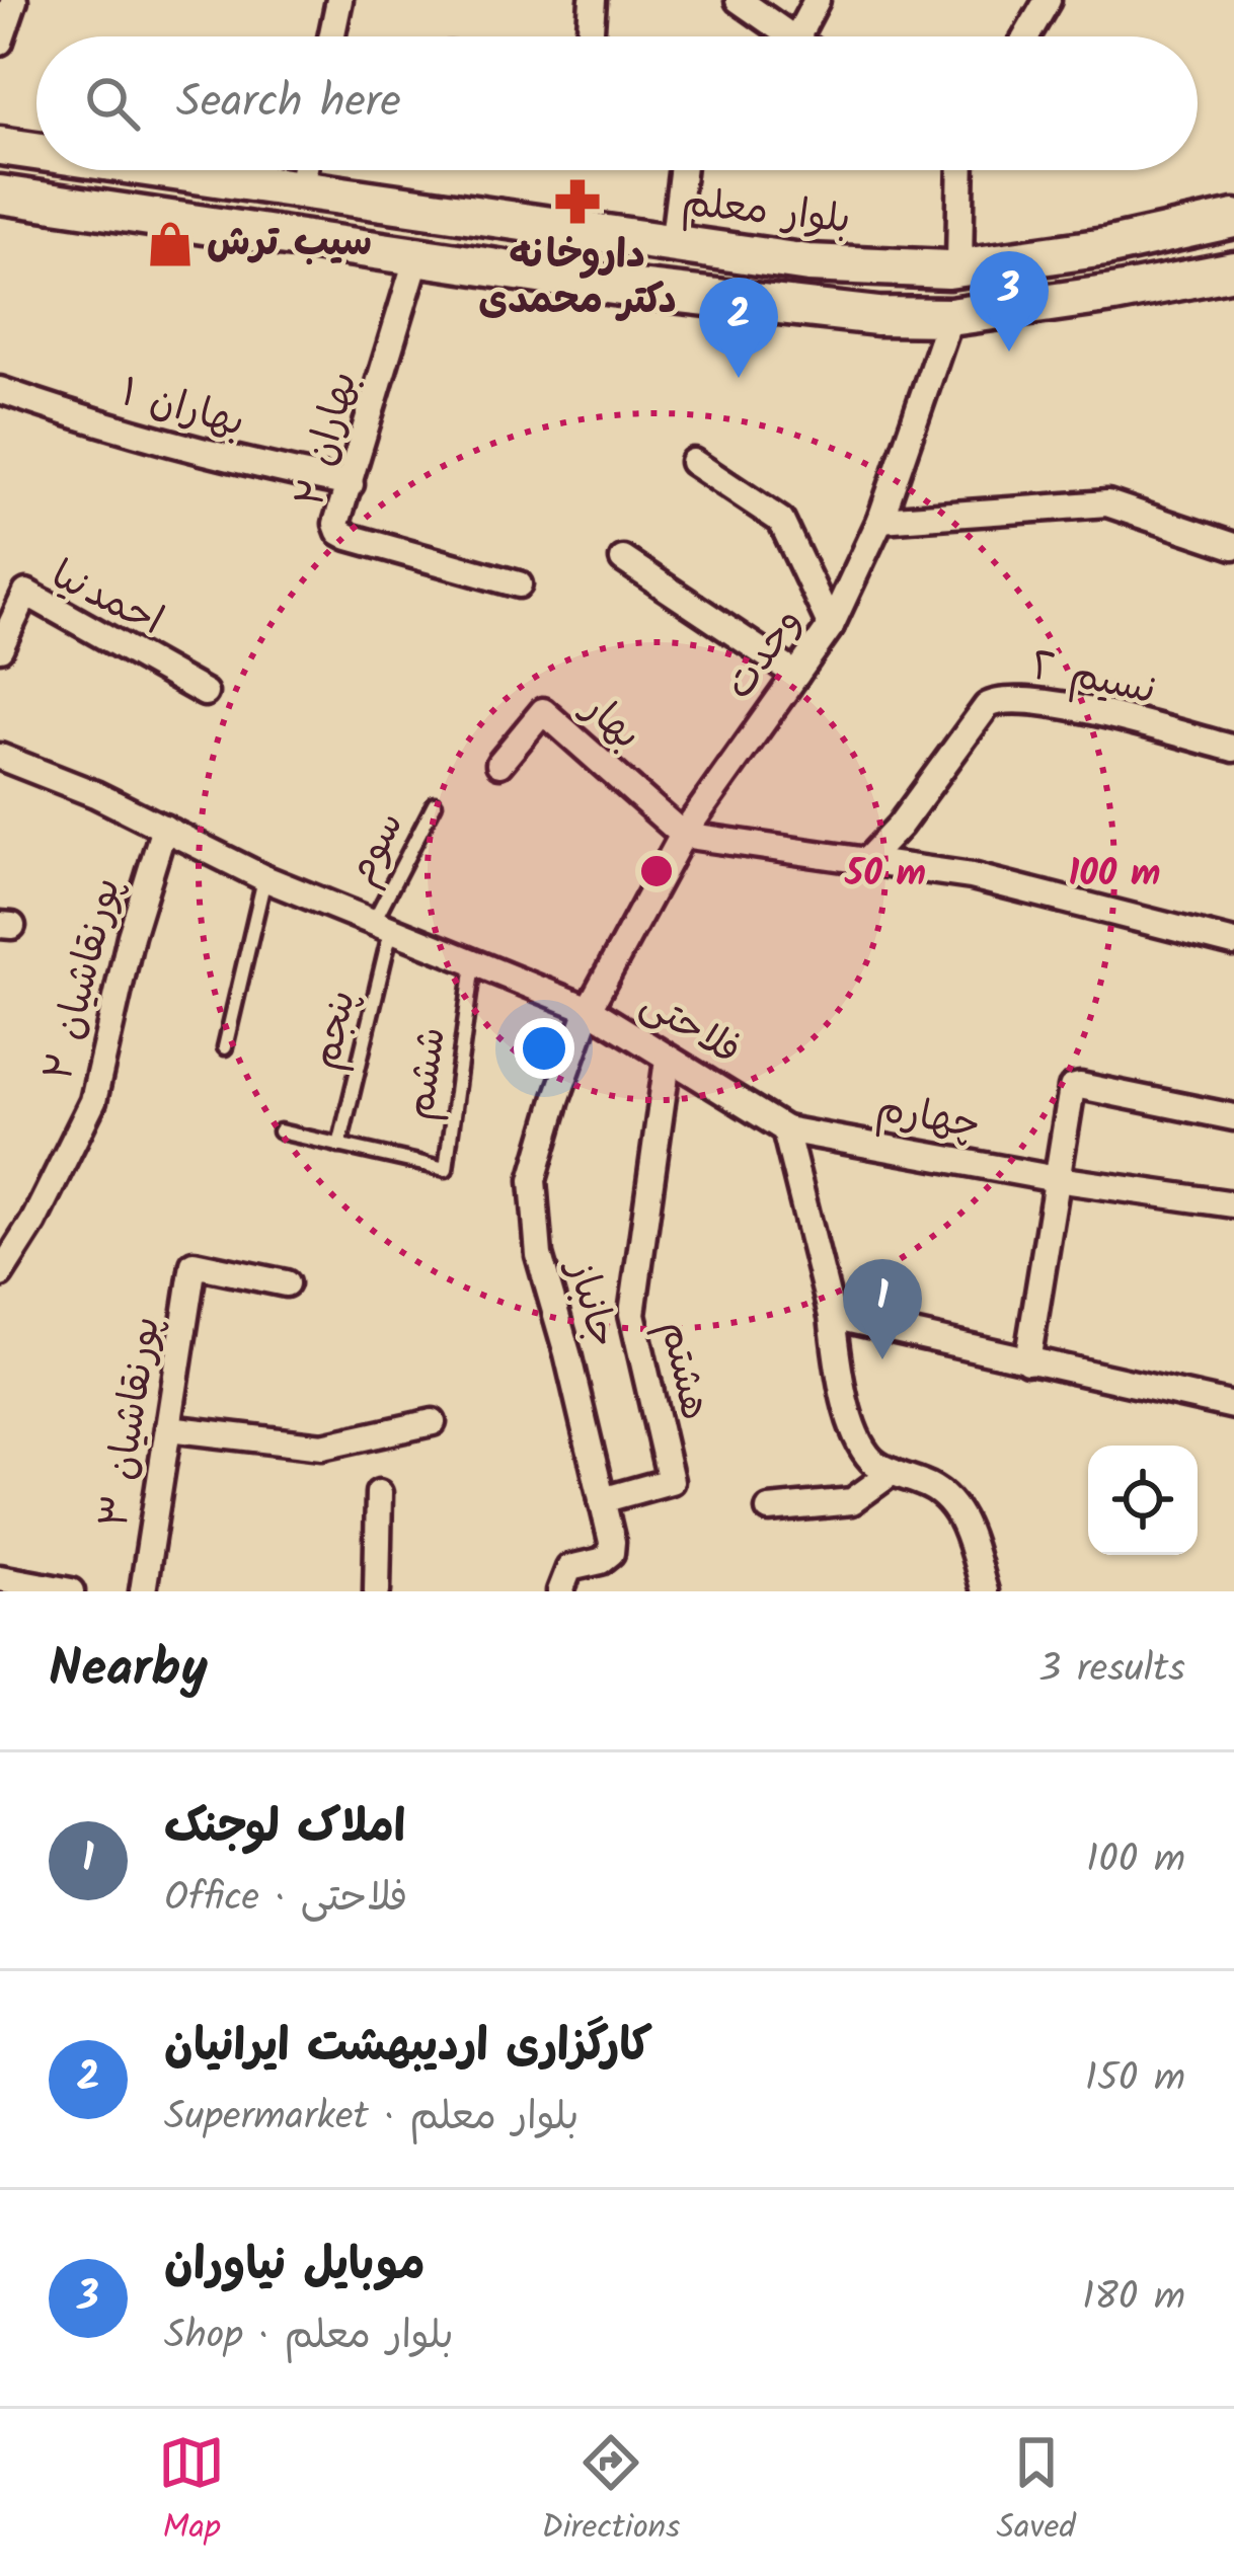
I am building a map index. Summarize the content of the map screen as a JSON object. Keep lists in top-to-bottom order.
{
  "streets": {
    "main road": ["بلوار معلم"],
    "street": [
      "بهاران ۱",
      "بهاران ۲",
      "احمدنیا",
      "وحدت",
      "نسیم ٢",
      "بهار",
      "پورنقاشیان ۲",
      "فلاحتی",
      "چهارم",
      "جانباز",
      "هشتم",
      "پورنقاشیان ۳"
    ],
    "lane": ["سوم", "پنجم", "ششم"]
  },
  "crossings": [
    ["بهاران ۱", "بهاران ۲"],
    ["وحدت", "بهار"],
    ["وحدت", "فلاحتی"],
    ["وحدت", "جانباز"],
    ["سوم", "فلاحتی"],
    ["سوم", "پنجم"],
    ["پورنقاشیان ۲", "فلاحتی"],
    ["فلاحتی", "پنجم"],
    ["فلاحتی", "ششم"],
    ["فلاحتی", "چهارم"],
    ["فلاحتی", "جانباز"],
    ["فلاحتی", "هشتم"],
    ["پنجم", "ششم"],
    ["جانباز", "هشتم"]
  ],
  "places": {
    "pharmacy": ["داروخانه دکتر محمدی"],
    "shop": ["سیب ترش"]
  },
  "page": {
    "search": "Search here",
    "pins": ["3", "2", "1"],
    "heading": ["Nearby", "3 results"],
    "list": [
      {
        "mark": "1",
        "name": "املاک لوجنک",
        "note": "Office · فلاحتی",
        "value": "100 m"
      },
      {
        "mark": "2",
        "name": "کارگزاری اردیبهشت ایرانیان",
        "note": "Supermarket · بلوار معلم",
        "value": "150 m"
      },
      {
        "mark": "3",
        "name": "موبایل نیاوران",
        "note": "Shop · بلوار معلم",
        "value": "180 m"
      }
    ],
    "nav": ["Map", "Directions", "Saved"]
  },
  "rings": ["50 m", "100 m"]
}
